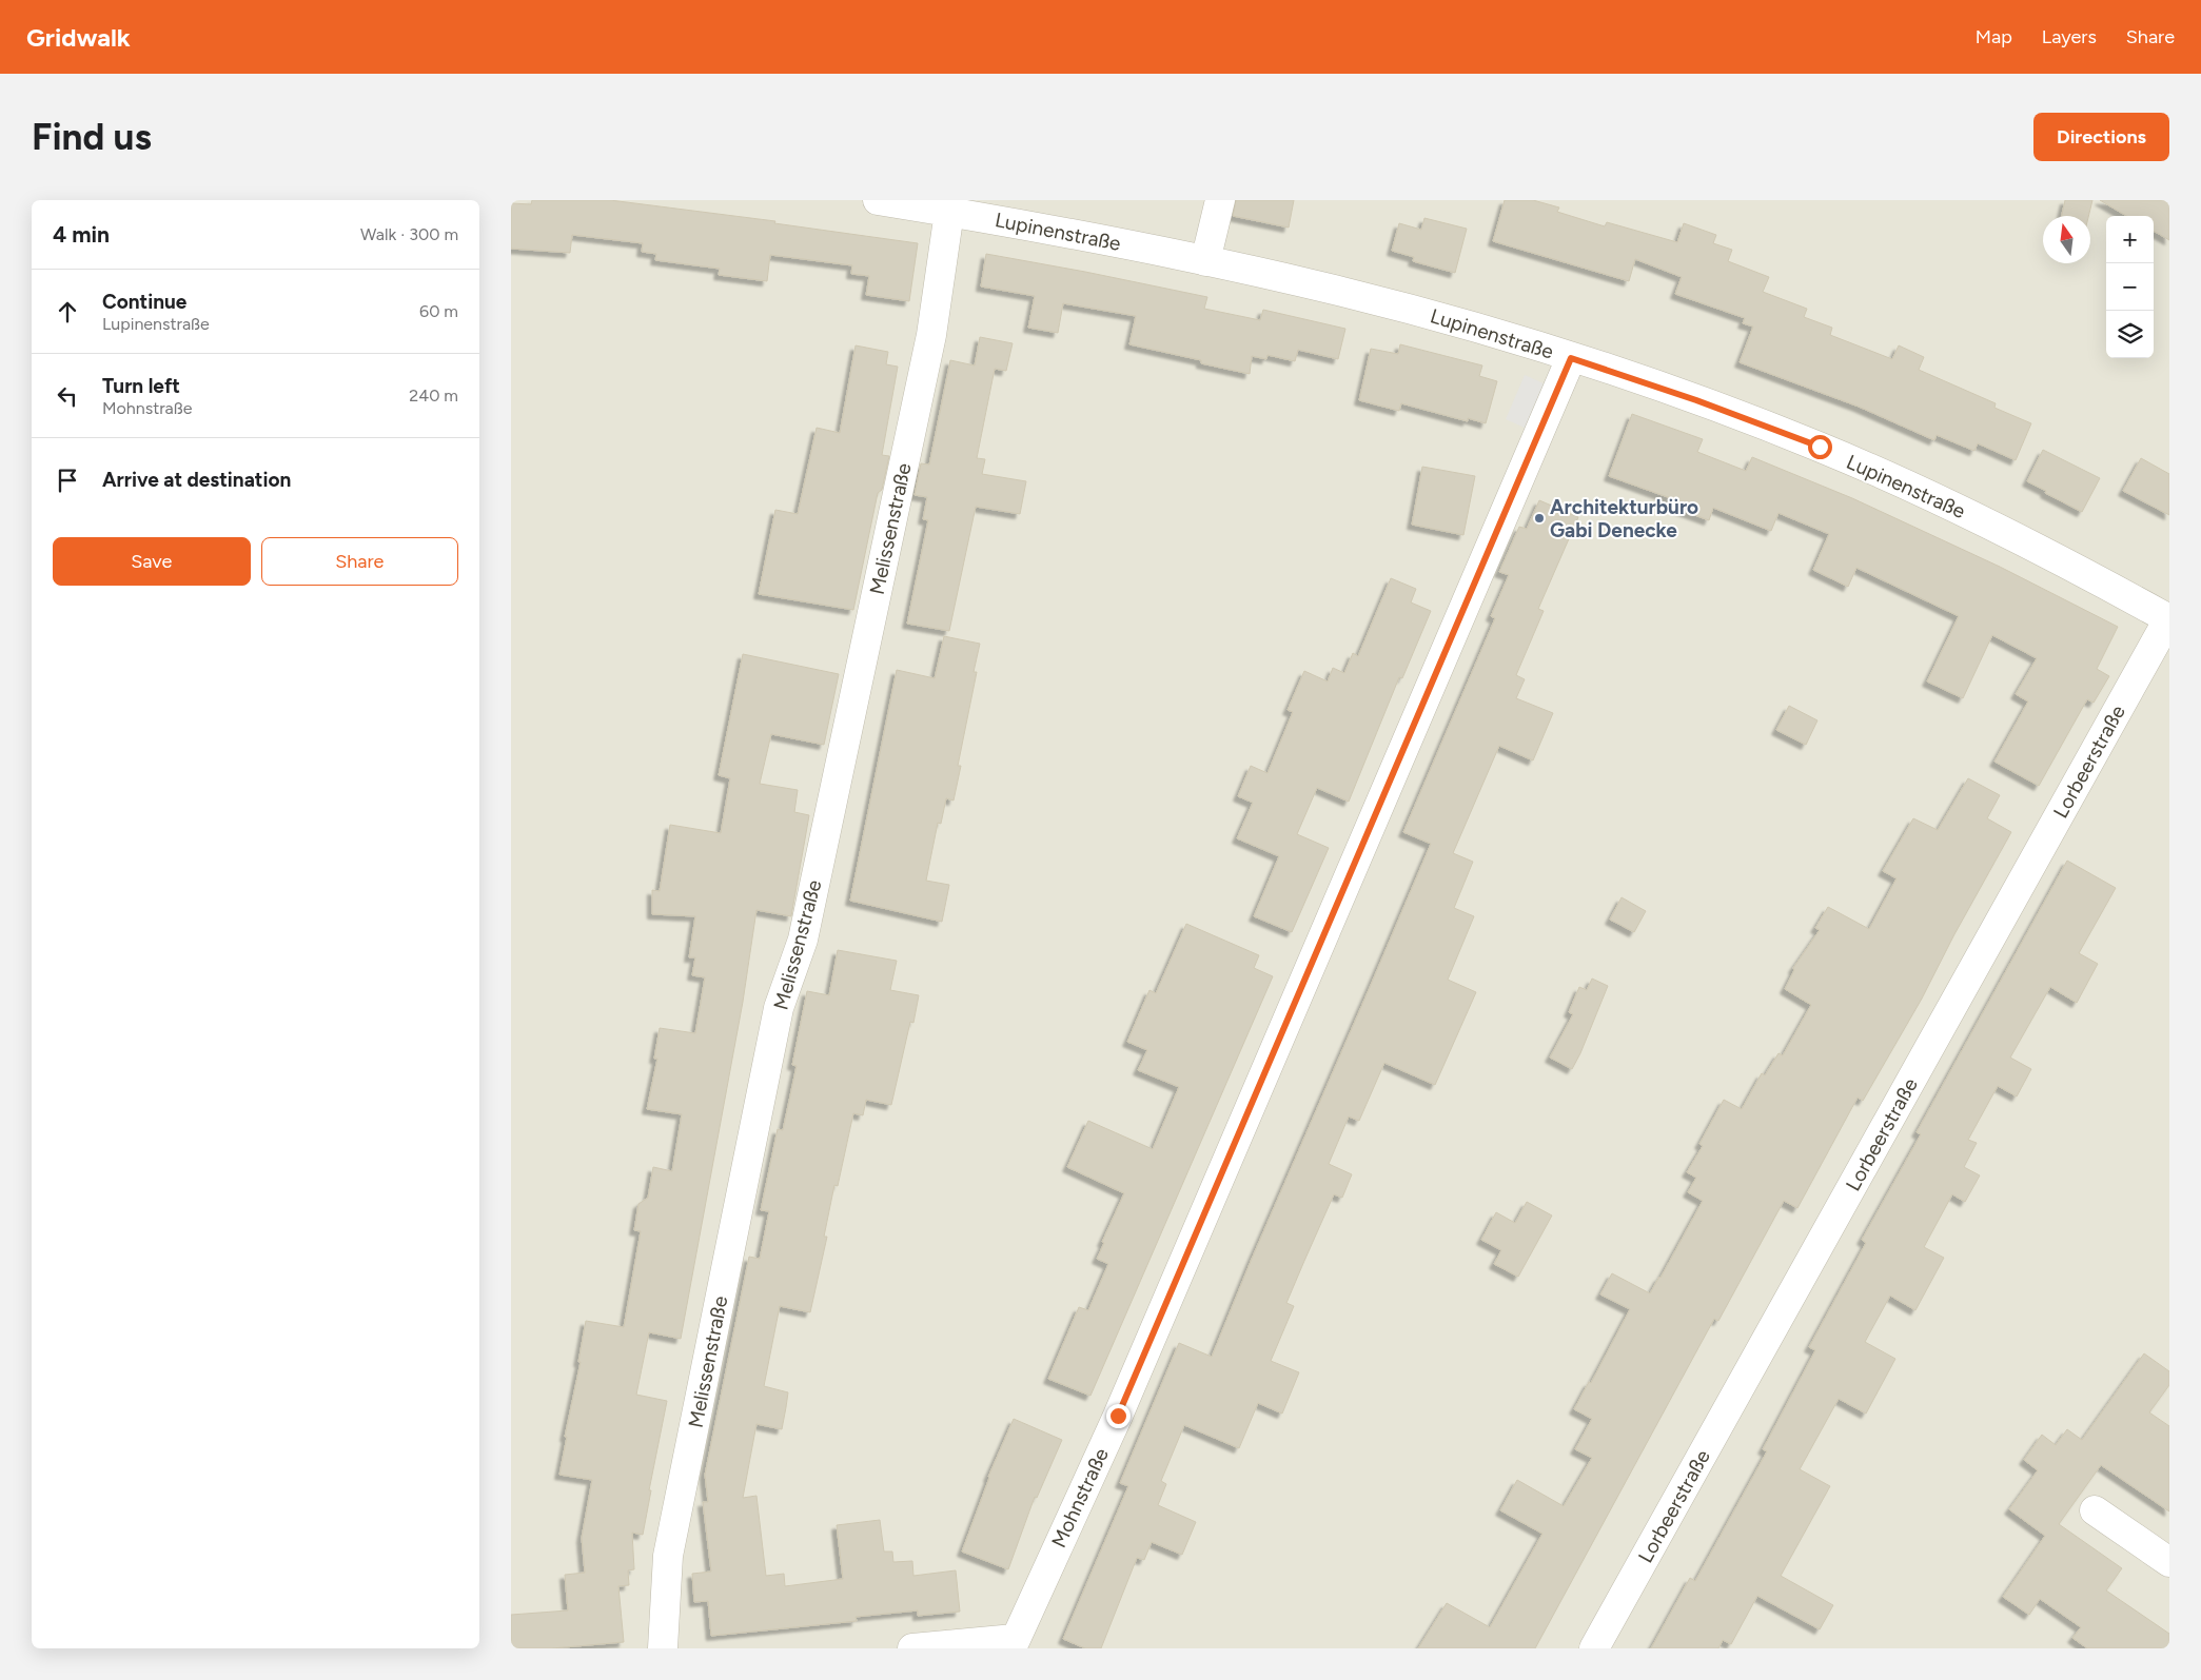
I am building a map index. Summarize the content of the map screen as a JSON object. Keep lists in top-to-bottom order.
{
  "streets": {
    "street": [
      "Lupinenstraße",
      "Melissenstraße",
      "Lorbeerstraße",
      "Mohnstraße"
    ]
  },
  "crossings": [
    ["Lupinenstraße", "Melissenstraße"],
    ["Lupinenstraße", "Lorbeerstraße"],
    ["Lupinenstraße", "Mohnstraße"]
  ],
  "places": ["Architekturbüro Gabi Denecke"],
  "north": "top",
  "page": {
    "header": "Gridwalk",
    "nav": ["Map", "Layers", "Share"],
    "buttons": [
      "Directions",
      ["Save", "Share"]
    ],
    "title": "Find us",
    "heading": ["4 min", "Walk · 300 m"],
    "map_buttons": ["+", "−"],
    "list": [
      ["Continue", "Lupinenstraße", "60 m"],
      ["Turn left", "Mohnstraße", "240 m"],
      "Arrive at destination"
    ]
  }
}
